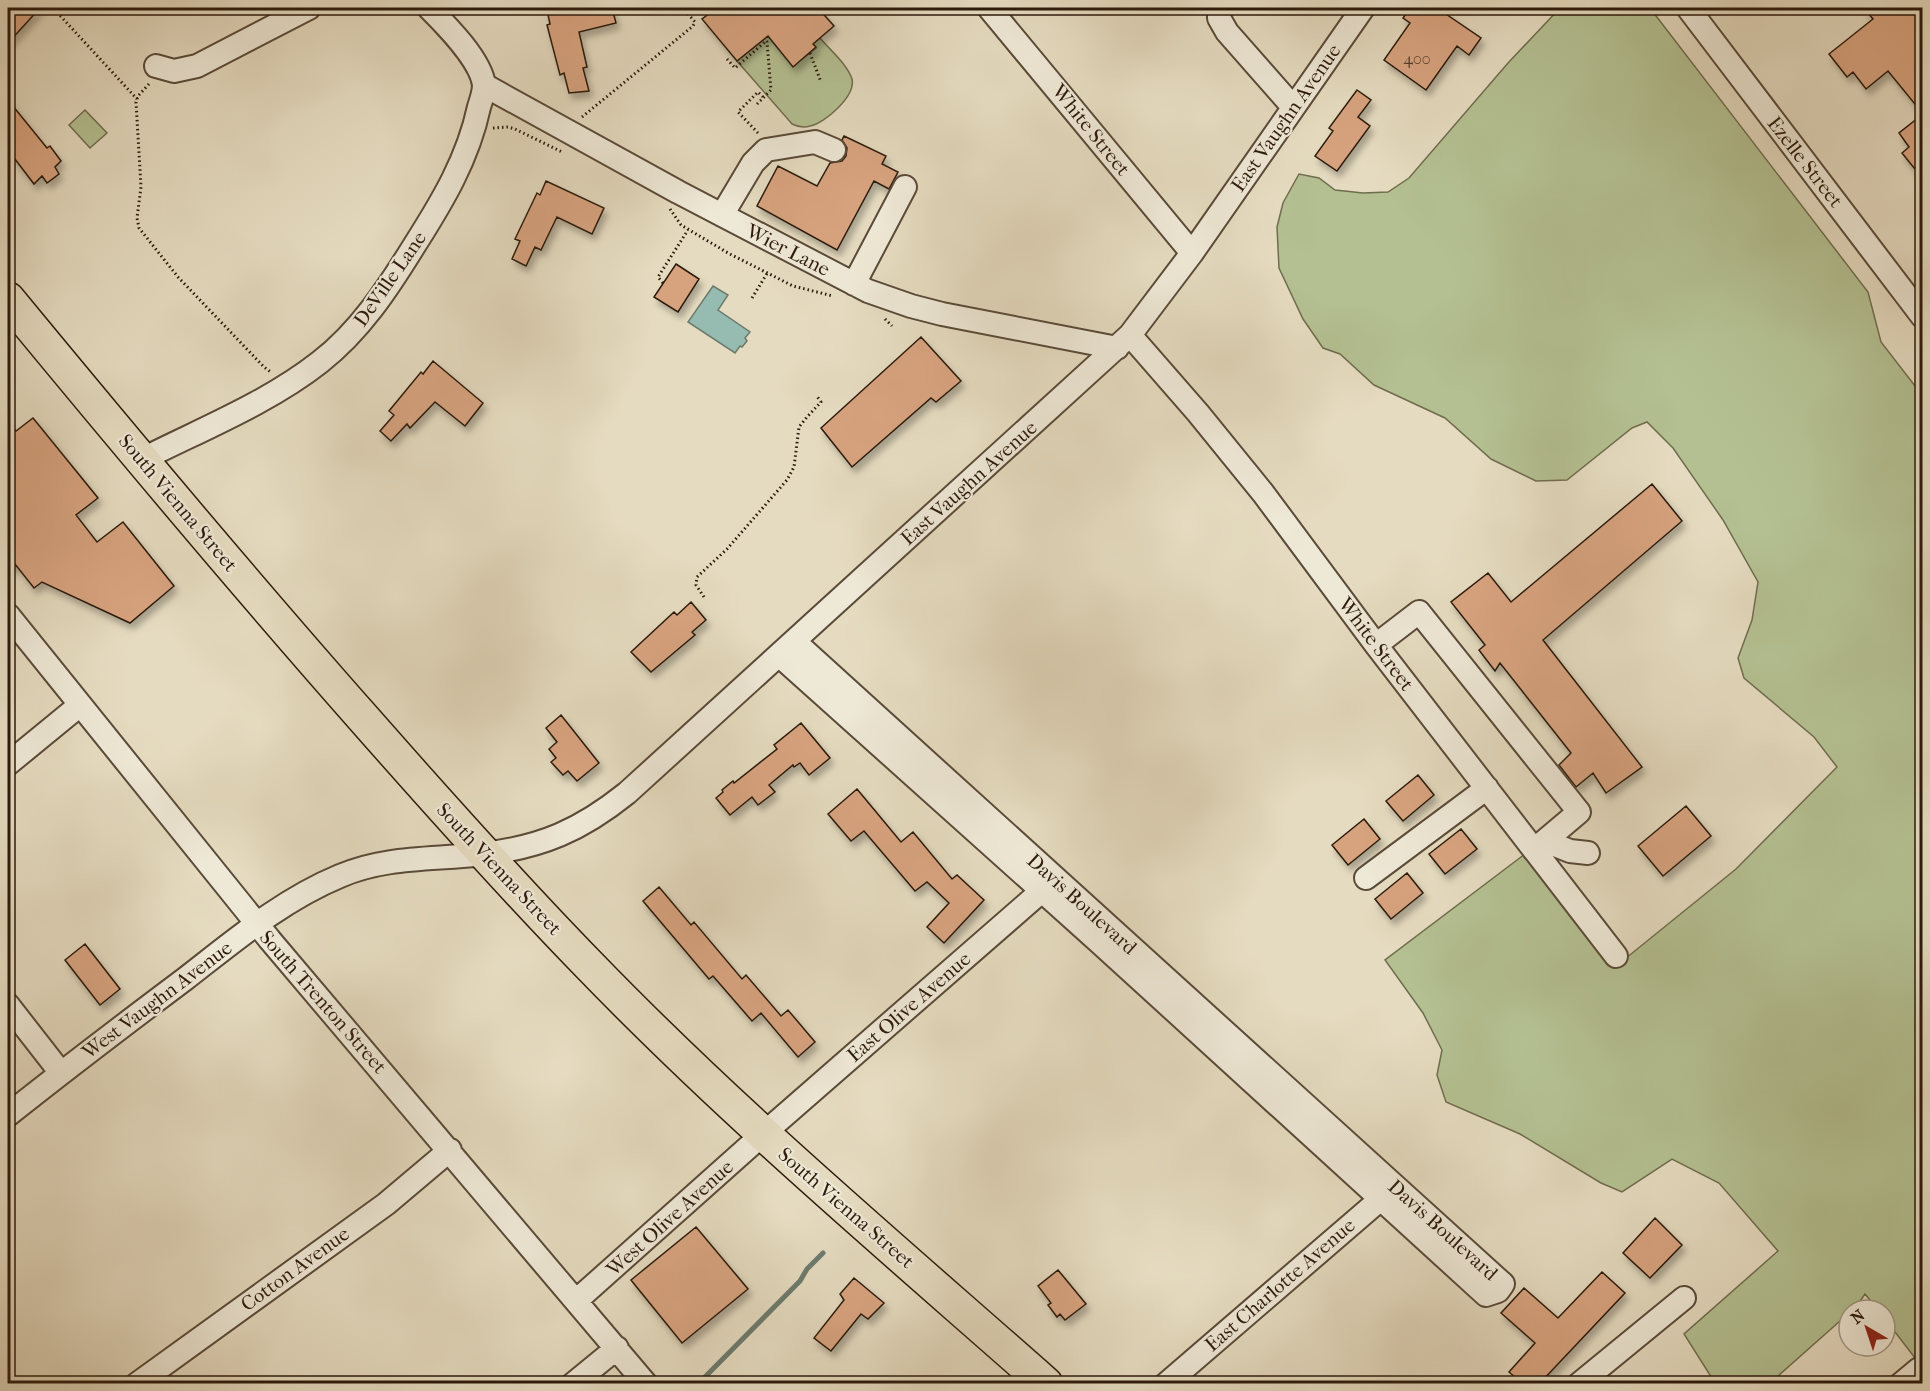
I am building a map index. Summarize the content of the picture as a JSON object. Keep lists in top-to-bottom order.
{
  "streets": {
    "highway": ["South Vienna Street"],
    "street": [
      "East Vaughn Avenue",
      "White Street",
      "Ezelle Street",
      "Wier Lane",
      "DeVille Lane",
      "Davis Boulevard",
      "West Vaughn Avenue",
      "South Trenton Street",
      "East Olive Avenue",
      "West Olive Avenue",
      "Cotton Avenue",
      "East Charlotte Avenue"
    ]
  },
  "crossings": [
    ["East Vaughn Avenue", "White Street"],
    ["East Vaughn Avenue", "Wier Lane"],
    ["East Vaughn Avenue", "South Vienna Street"],
    ["East Vaughn Avenue", "Davis Boulevard"],
    ["East Vaughn Avenue", "West Vaughn Avenue"],
    ["White Street", "Wier Lane"],
    ["Wier Lane", "DeVille Lane"],
    ["DeVille Lane", "South Vienna Street"],
    ["South Vienna Street", "West Vaughn Avenue"],
    ["South Vienna Street", "East Olive Avenue"],
    ["South Vienna Street", "West Olive Avenue"],
    ["Davis Boulevard", "East Olive Avenue"],
    ["Davis Boulevard", "East Charlotte Avenue"],
    ["West Vaughn Avenue", "South Trenton Street"],
    ["South Trenton Street", "West Olive Avenue"],
    ["South Trenton Street", "Cotton Avenue"],
    ["East Olive Avenue", "West Olive Avenue"]
  ],
  "house_numbers": ["400"],
  "north": "top left"
}
